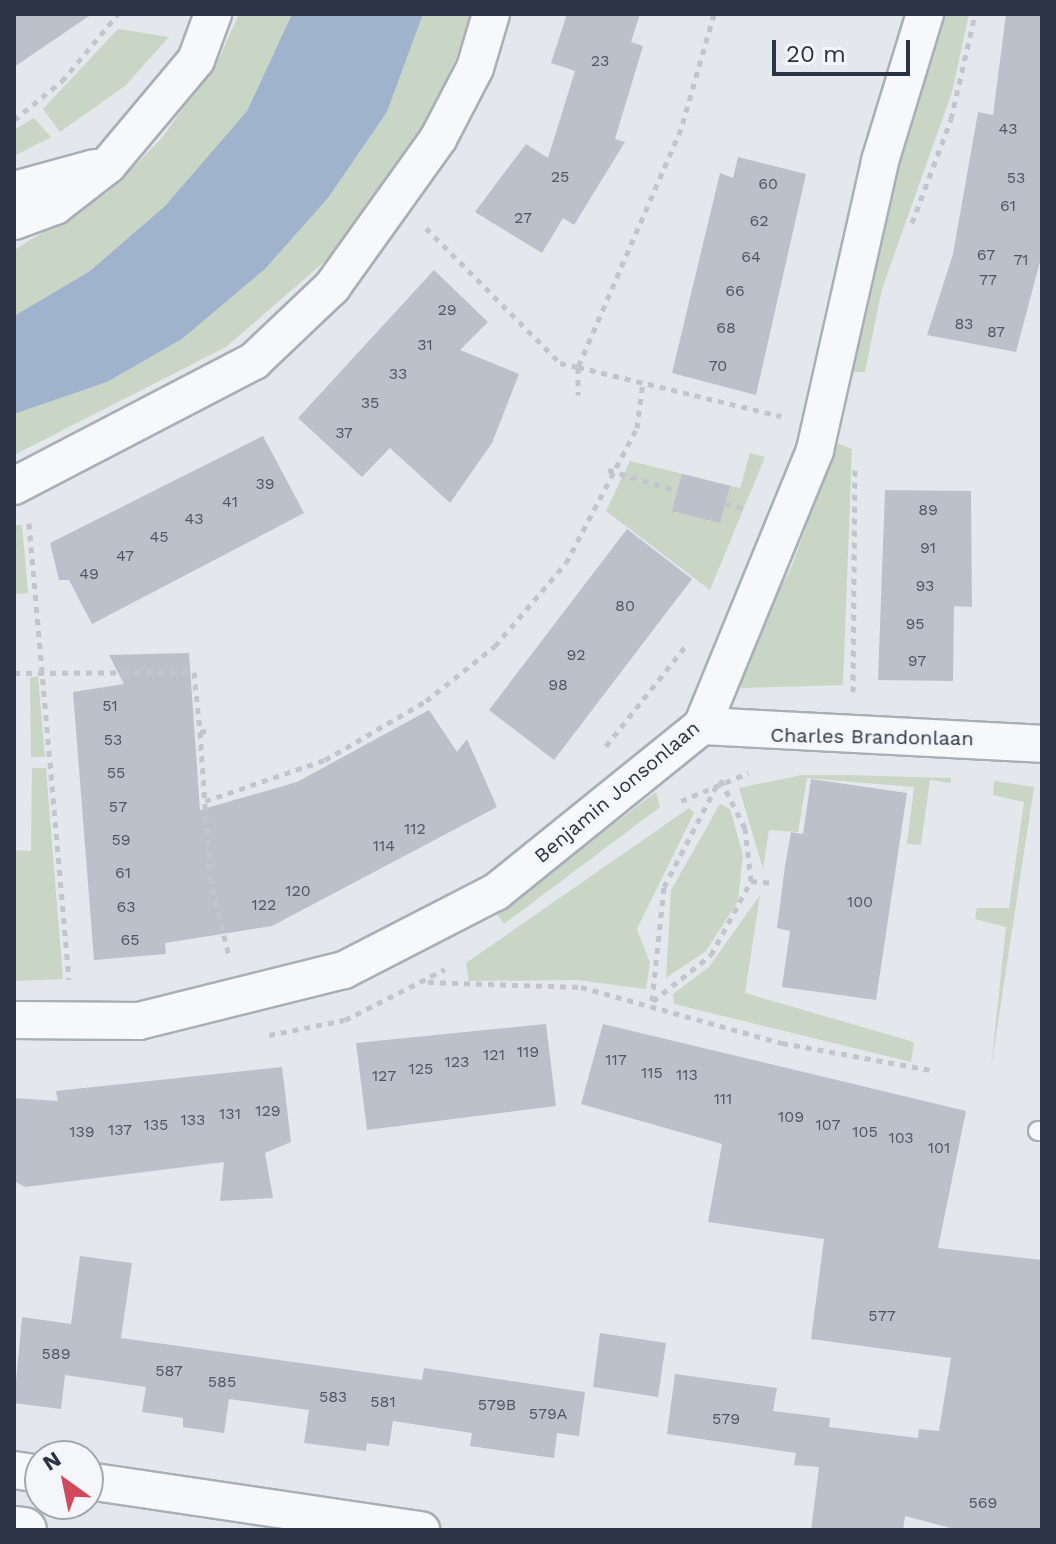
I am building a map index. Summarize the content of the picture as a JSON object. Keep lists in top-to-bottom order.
{
  "streets": {
    "street": ["Charles Brandonlaan", "Benjamin Jonsonlaan"]
  },
  "crossings": [
    ["Charles Brandonlaan", "Benjamin Jonsonlaan"]
  ],
  "house_numbers": [
    "23",
    "43",
    "25",
    "53",
    "60",
    "61",
    "27",
    "62",
    "67",
    "64",
    "71",
    "77",
    "66",
    "29",
    "83",
    "68",
    "87",
    "31",
    "70",
    "33",
    "35",
    "37",
    "39",
    "41",
    "89",
    "43",
    "45",
    "91",
    "47",
    "49",
    "93",
    "80",
    "95",
    "92",
    "97",
    "98",
    "51",
    "53",
    "55",
    "57",
    "112",
    "59",
    "114",
    "61",
    "120",
    "100",
    "122",
    "63",
    "65",
    "119",
    "121",
    "117",
    "123",
    "125",
    "115",
    "113",
    "127",
    "111",
    "129",
    "131",
    "109",
    "133",
    "135",
    "107",
    "137",
    "139",
    "105",
    "103",
    "101",
    "577",
    "589",
    "587",
    "585",
    "583",
    "581",
    "579B",
    "579A",
    "579",
    "569"
  ],
  "scale_bar": "20 m",
  "north": "top left"
}
